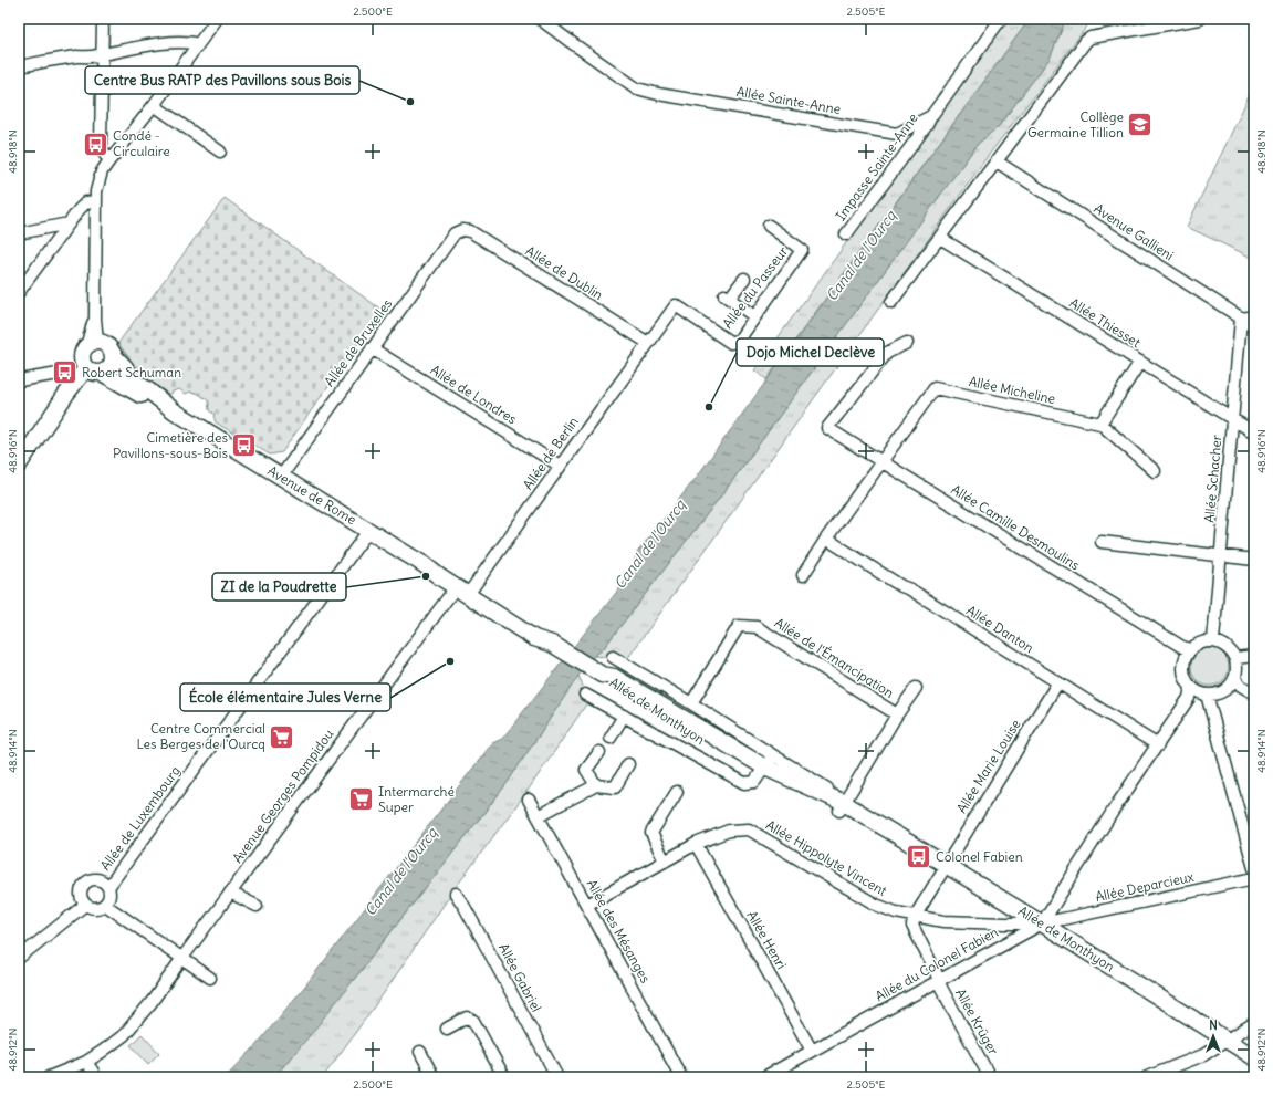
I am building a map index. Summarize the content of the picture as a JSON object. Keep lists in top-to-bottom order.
{
  "streets": {
    "street": [
      "Allée Sainte-Anne",
      "Impasse Sainte-Anne",
      "Avenue Gallieni",
      "Allée de Dublin",
      "Allée du Passeur",
      "Allée Thiesset",
      "Allée de Bruxelles",
      "Allée Micheline",
      "Allée de Londres",
      "Allée de Berlin",
      "Allée Schacher",
      "Avenue de Rome",
      "Allée Camille Desmoulins",
      "Allée Danton",
      "Allée de l'Émancipation",
      "Allée de Monthyon",
      "Allée Marie Louise",
      "Avenue Georges Pompidou",
      "Allée de Luxembourg",
      "Allée Hippolyte Vincent",
      "Allée Deparcieux",
      "Allée des Mésanges",
      "Allée Henri",
      "Allée du Colonel Fabien",
      "Allée Gabriel",
      "Allée Krüger"
    ]
  },
  "crossings": [
    ["Allée Sainte-Anne", "Impasse Sainte-Anne"],
    ["Avenue Gallieni", "Allée Schacher"],
    ["Allée de Dublin", "Allée de Bruxelles"],
    ["Allée de Dublin", "Allée de Berlin"],
    ["Allée du Passeur", "Allée de Berlin"],
    ["Allée Thiesset", "Allée Schacher"],
    ["Allée de Bruxelles", "Allée de Londres"],
    ["Allée de Bruxelles", "Avenue de Rome"],
    ["Allée Micheline", "Allée Camille Desmoulins"],
    ["Allée de Londres", "Allée de Berlin"],
    ["Allée de Berlin", "Avenue de Rome"],
    ["Allée Schacher", "Allée Camille Desmoulins"],
    ["Allée Schacher", "Allée du Colonel Fabien"],
    ["Avenue de Rome", "Allée de Monthyon"],
    ["Avenue de Rome", "Avenue Georges Pompidou"],
    ["Avenue de Rome", "Allée de Luxembourg"],
    ["Allée Camille Desmoulins", "Allée du Colonel Fabien"],
    ["Allée Danton", "Allée Marie Louise"],
    ["Allée Danton", "Allée du Colonel Fabien"],
    ["Allée de l'Émancipation", "Allée de Monthyon"],
    ["Allée de Monthyon", "Allée Marie Louise"],
    ["Allée de Monthyon", "Allée Hippolyte Vincent"],
    ["Allée de Monthyon", "Allée Deparcieux"],
    ["Allée de Monthyon", "Allée du Colonel Fabien"],
    ["Allée Marie Louise", "Allée Hippolyte Vincent"],
    ["Allée Marie Louise", "Allée Krüger"],
    ["Allée Hippolyte Vincent", "Allée Deparcieux"],
    ["Allée Hippolyte Vincent", "Allée des Mésanges"],
    ["Allée Hippolyte Vincent", "Allée Henri"],
    ["Allée Hippolyte Vincent", "Allée du Colonel Fabien"],
    ["Allée Hippolyte Vincent", "Allée Krüger"],
    ["Allée Deparcieux", "Allée du Colonel Fabien"],
    ["Allée Henri", "Allée du Colonel Fabien"],
    ["Allée du Colonel Fabien", "Allée Krüger"]
  ],
  "water": ["Canal de l'Ourcq"],
  "places": {
    "other": [
      "Centre Bus RATP des Pavillons sous Bois",
      "Dojo Michel Declève",
      "ZI de la Poudrette",
      "École élémentaire Jules Verne"
    ],
    "school or university": ["Collège Germaine Tillion"],
    "bus stop": [
      "Condé - Circulaire",
      "Robert Schuman",
      "Cimetière des Pavillons-sous-Bois",
      "Colonel Fabien"
    ],
    "supermarket": ["Centre Commercial Les Berges de l'Ourcq", "Intermarché Super"]
  },
  "north": "top",
  "coordinates": [
    "2.500°E",
    "2.505°E",
    "48.918°N",
    "48.916°N",
    "48.914°N",
    "48.912°N"
  ]
}
